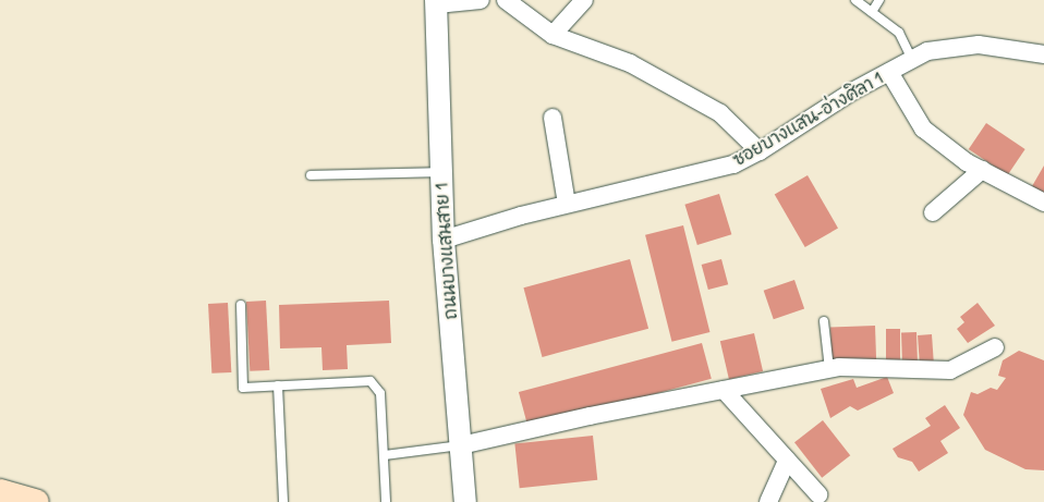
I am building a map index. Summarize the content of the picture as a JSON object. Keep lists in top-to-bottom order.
{
  "streets": {
    "street": ["ซอยบางแสน-อ่างศิลา 1", "ถนนบางแสนสาย 1"]
  },
  "crossings": [
    ["ซอยบางแสน-อ่างศิลา 1", "ถนนบางแสนสาย 1"]
  ]
}
